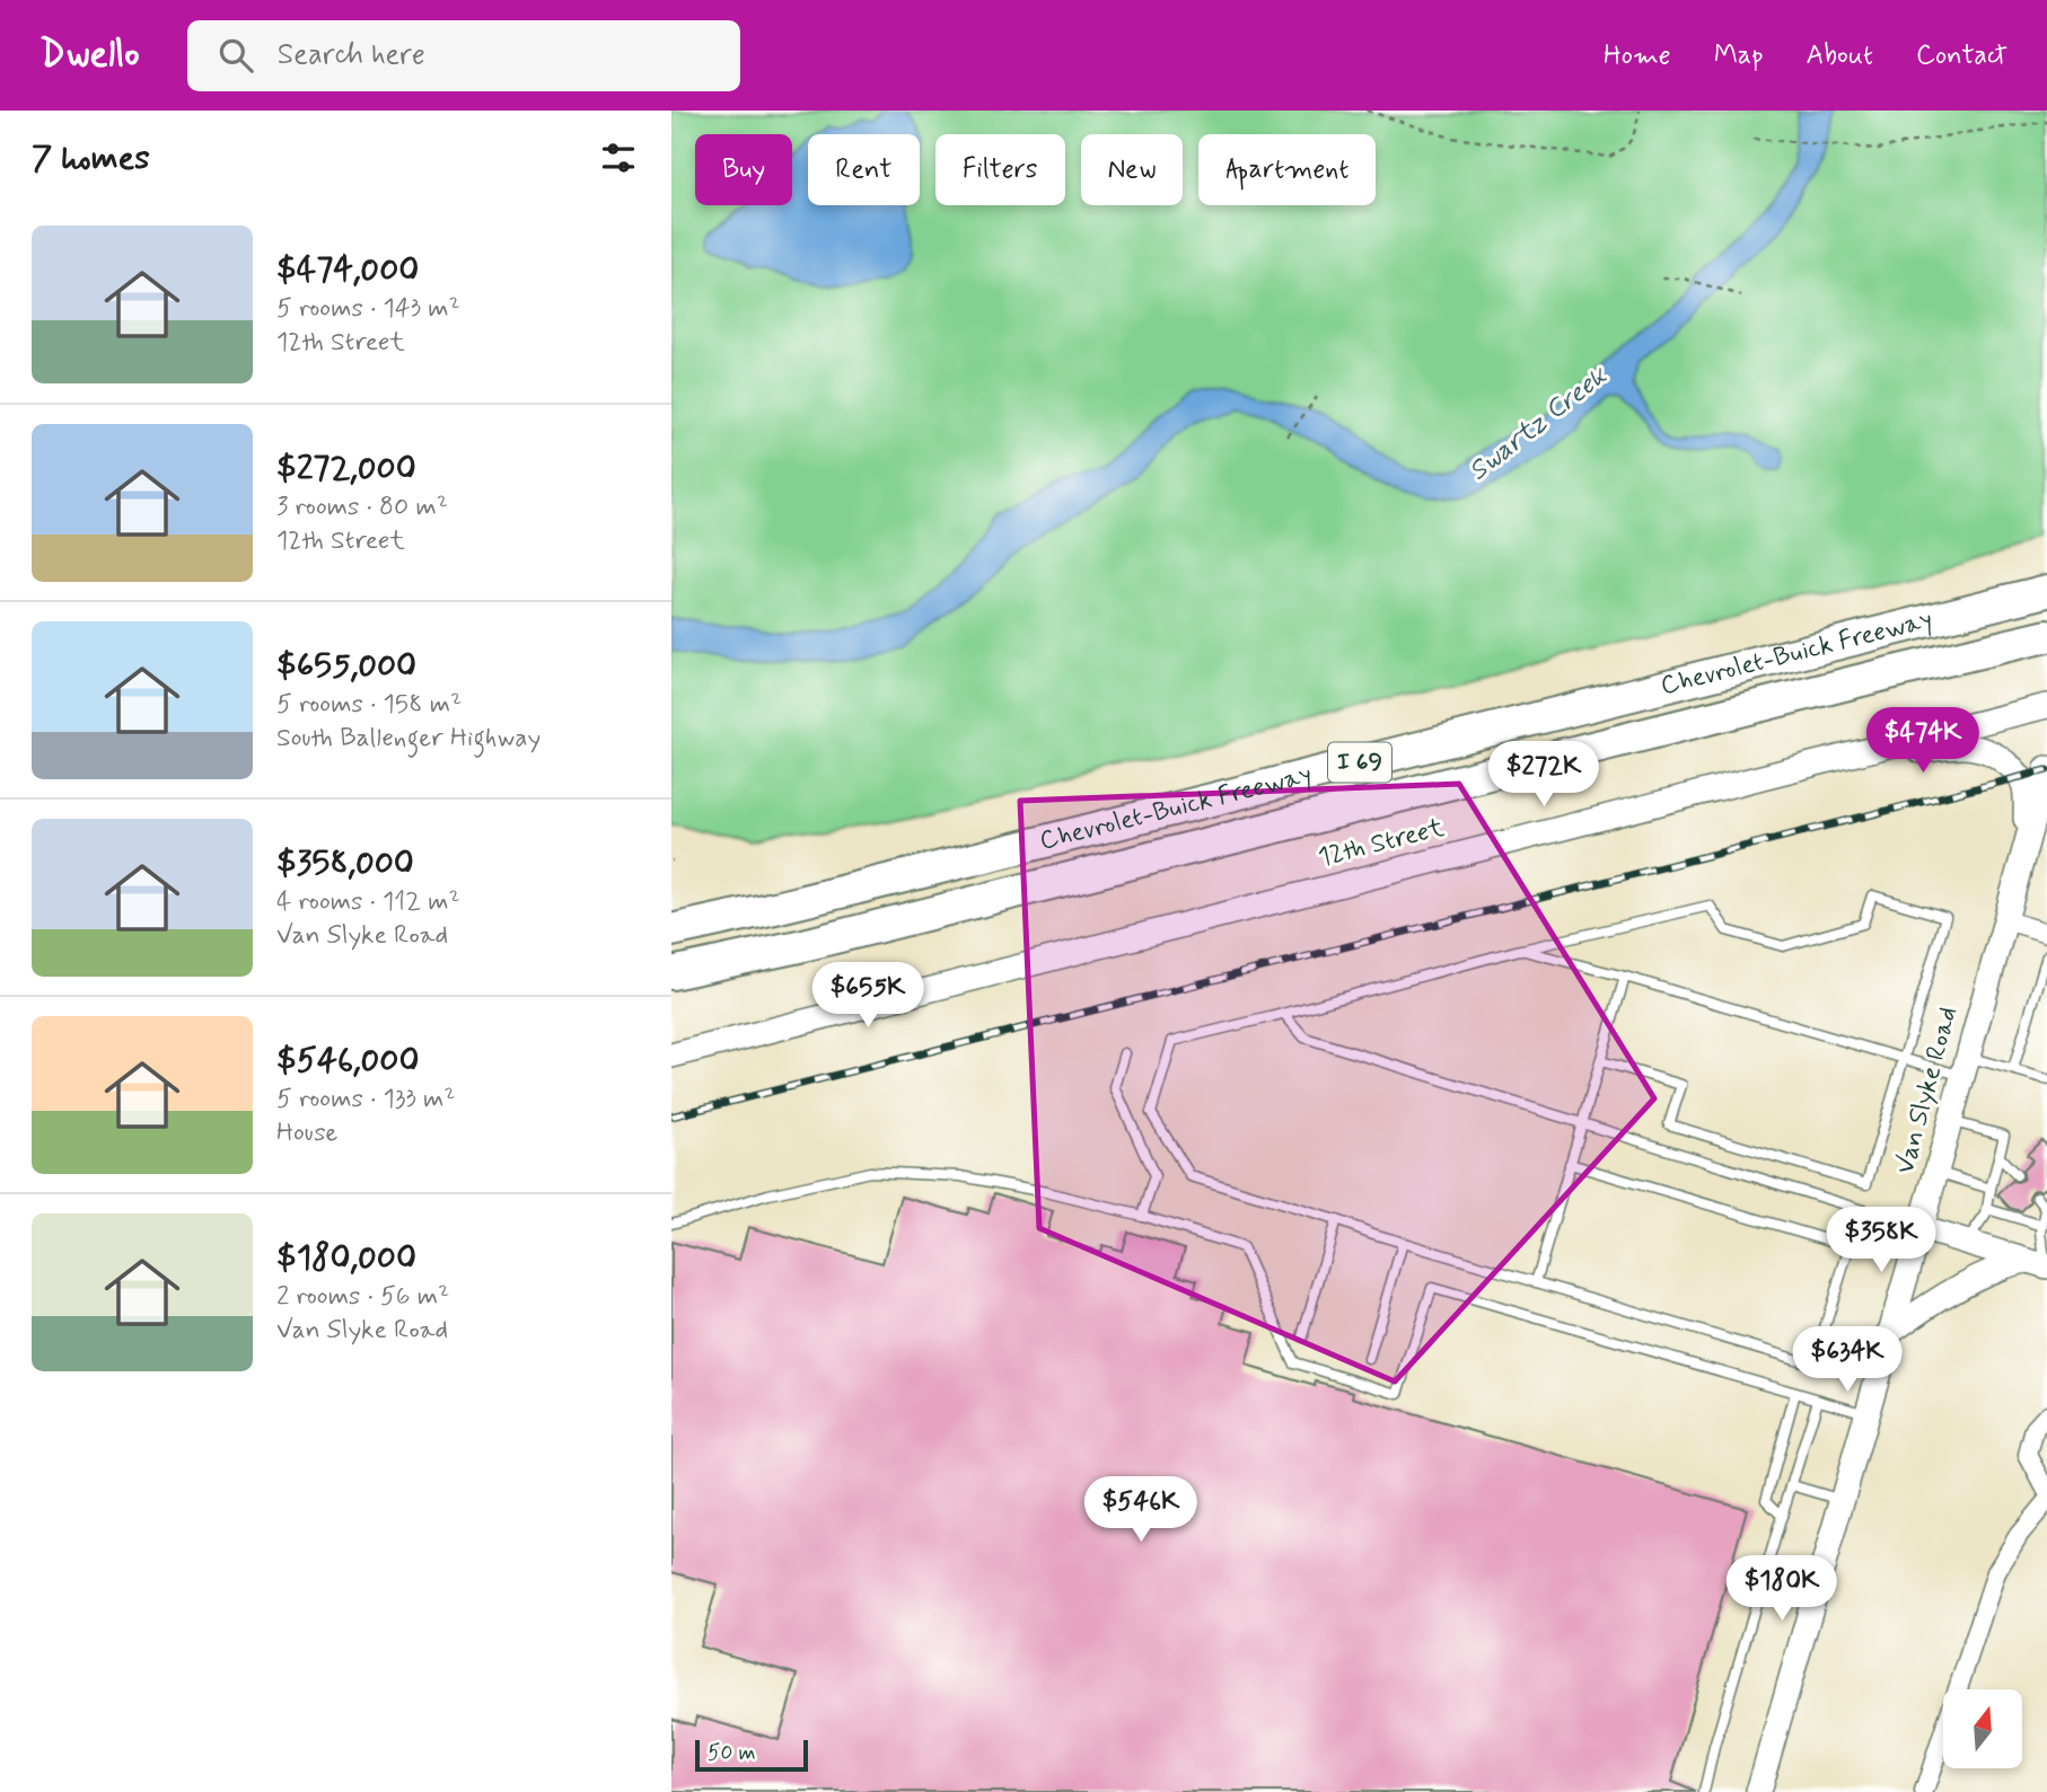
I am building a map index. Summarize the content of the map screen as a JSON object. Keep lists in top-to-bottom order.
{
  "streets": {
    "highway": ["Chevrolet-Buick Freeway", "I 69"],
    "street": ["12th Street", "Van Slyke Road"]
  },
  "water": ["Swartz Creek"],
  "scale_bar": "50 m",
  "north": "top",
  "page": {
    "header": "Dwello",
    "search": "Search here",
    "nav": [
      "Home",
      "Map",
      "About",
      "Contact"
    ],
    "heading": "7 homes",
    "chip": [
      "Buy",
      "Rent",
      "Filters",
      "New",
      "Apartment"
    ],
    "list": [
      {
        "name": "$474,000",
        "note": "5 rooms · 143 m² · 12th Street"
      },
      {
        "name": "$272,000",
        "note": "3 rooms · 80 m² · 12th Street"
      },
      {
        "name": "$655,000",
        "note": "5 rooms · 158 m² · South Ballenger Highway"
      },
      {
        "name": "$358,000",
        "note": "4 rooms · 112 m² · Van Slyke Road"
      },
      {
        "name": "$546,000",
        "note": "5 rooms · 133 m² · House"
      },
      {
        "name": "$180,000",
        "note": "2 rooms · 56 m² · Van Slyke Road"
      }
    ],
    "price": [
      "$474K",
      "$272K",
      "$655K",
      "$358K",
      "$634K",
      "$546K",
      "$180K"
    ],
    "scale": "50 m"
  }
}
